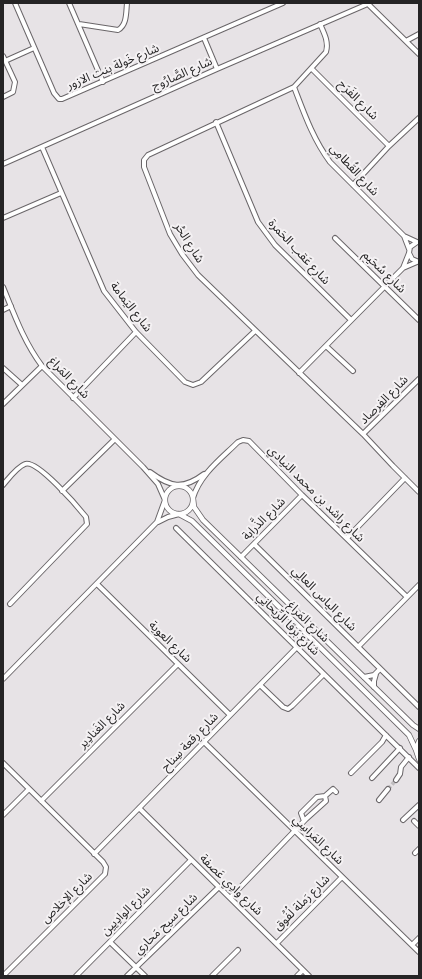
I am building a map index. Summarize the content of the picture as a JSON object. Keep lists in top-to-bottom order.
{
  "streets": {
    "street": [
      "شارع خَولة بنت الازور",
      "شارع الصَّارُوج",
      "شارع الفَرَح",
      "شارع القُطامِي",
      "شارع الحُر",
      "شارع عَقب الحَمرة",
      "شارع سُحَيم",
      "شارع اليَمامة",
      "شارع المَراغ",
      "شارع الفِرصاد",
      "شارع راشد بن محمد النيادي",
      "شارع الذَّرابة",
      "شارع الياس العالِي",
      "شارع بَرقا الرِّيحانِي",
      "شارع العوية",
      "شارع الغَنادِير",
      "شارع رِقعة سِناح",
      "شارع المَراسِي",
      "شارع وادِي عَصفة",
      "شارع الإخلاص",
      "شارع رَملة لُفُوق",
      "شارع الوادِيين",
      "شارع سيح مَحاري"
    ]
  },
  "crossings": [
    ["شارع الصَّارُوج", "شارع الحُر"],
    ["شارع الصَّارُوج", "شارع اليَمامة"],
    ["شارع الفَرَح", "شارع الحُر"],
    ["شارع القُطامِي", "شارع الحُر"],
    ["شارع الحُر", "شارع عَقب الحَمرة"],
    ["شارع الحُر", "شارع اليَمامة"],
    ["شارع الحُر", "شارع الفِرصاد"],
    ["شارع المَراغ", "شارع راشد بن محمد النيادي"],
    ["شارع المَراغ", "شارع الذَّرابة"],
    ["شارع راشد بن محمد النيادي", "شارع الذَّرابة"],
    ["شارع الذَّرابة", "شارع الياس العالِي"],
    ["شارع بَرقا الرِّيحانِي", "شارع رِقعة سِناح"],
    ["شارع العوية", "شارع الغَنادِير"],
    ["شارع العوية", "شارع رِقعة سِناح"],
    ["شارع الغَنادِير", "شارع الإخلاص"],
    ["شارع رِقعة سِناح", "شارع المَراسِي"],
    ["شارع رِقعة سِناح", "شارع وادِي عَصفة"],
    ["شارع رِقعة سِناح", "شارع الإخلاص"],
    ["شارع المَراسِي", "شارع رَملة لُفُوق"],
    ["شارع وادِي عَصفة", "شارع رَملة لُفُوق"],
    ["شارع وادِي عَصفة", "شارع الوادِيين"],
    ["شارع وادِي عَصفة", "شارع سيح مَحاري"]
  ]
}
